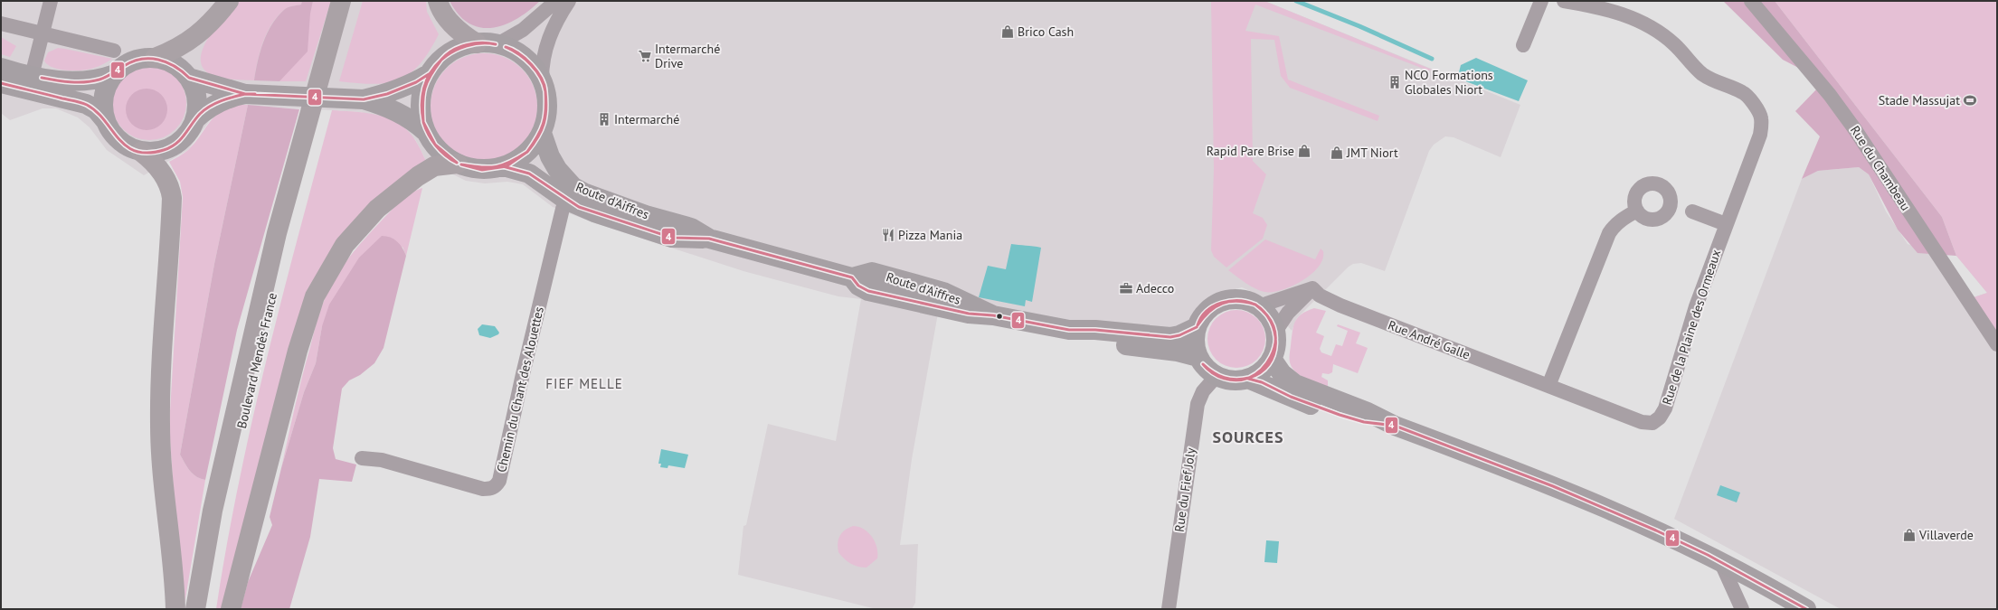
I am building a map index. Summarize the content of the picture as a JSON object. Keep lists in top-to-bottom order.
{
  "streets": {
    "main road": ["Route d'Aiffres", "Boulevard Mendès France"],
    "street": [
      "Rue du Chambeau",
      "Rue de la Plaine des Ormeaux",
      "Rue André Galle",
      "Chemin du Chant des Alouettes",
      "Rue du Fief Joly"
    ]
  },
  "crossings": [
    ["Route d'Aiffres", "Chemin du Chant des Alouettes"],
    ["Route d'Aiffres", "Rue du Fief Joly"],
    ["Rue de la Plaine des Ormeaux", "Rue André Galle"]
  ],
  "districts": ["FIEF MELLE", "SOURCES"],
  "places": {
    "shop": [
      "Brico Cash",
      "Rapid Pare Brise",
      "JMT Niort",
      "Villaverde"
    ],
    "supermarket": ["Intermarché Drive"],
    "building": ["NCO Formations Globales Niort", "Intermarché"],
    "sports": ["Stade Massujat"],
    "restaurant": ["Pizza Mania"],
    "office": ["Adecco"]
  },
  "lines": ["transit line 4"]
}
